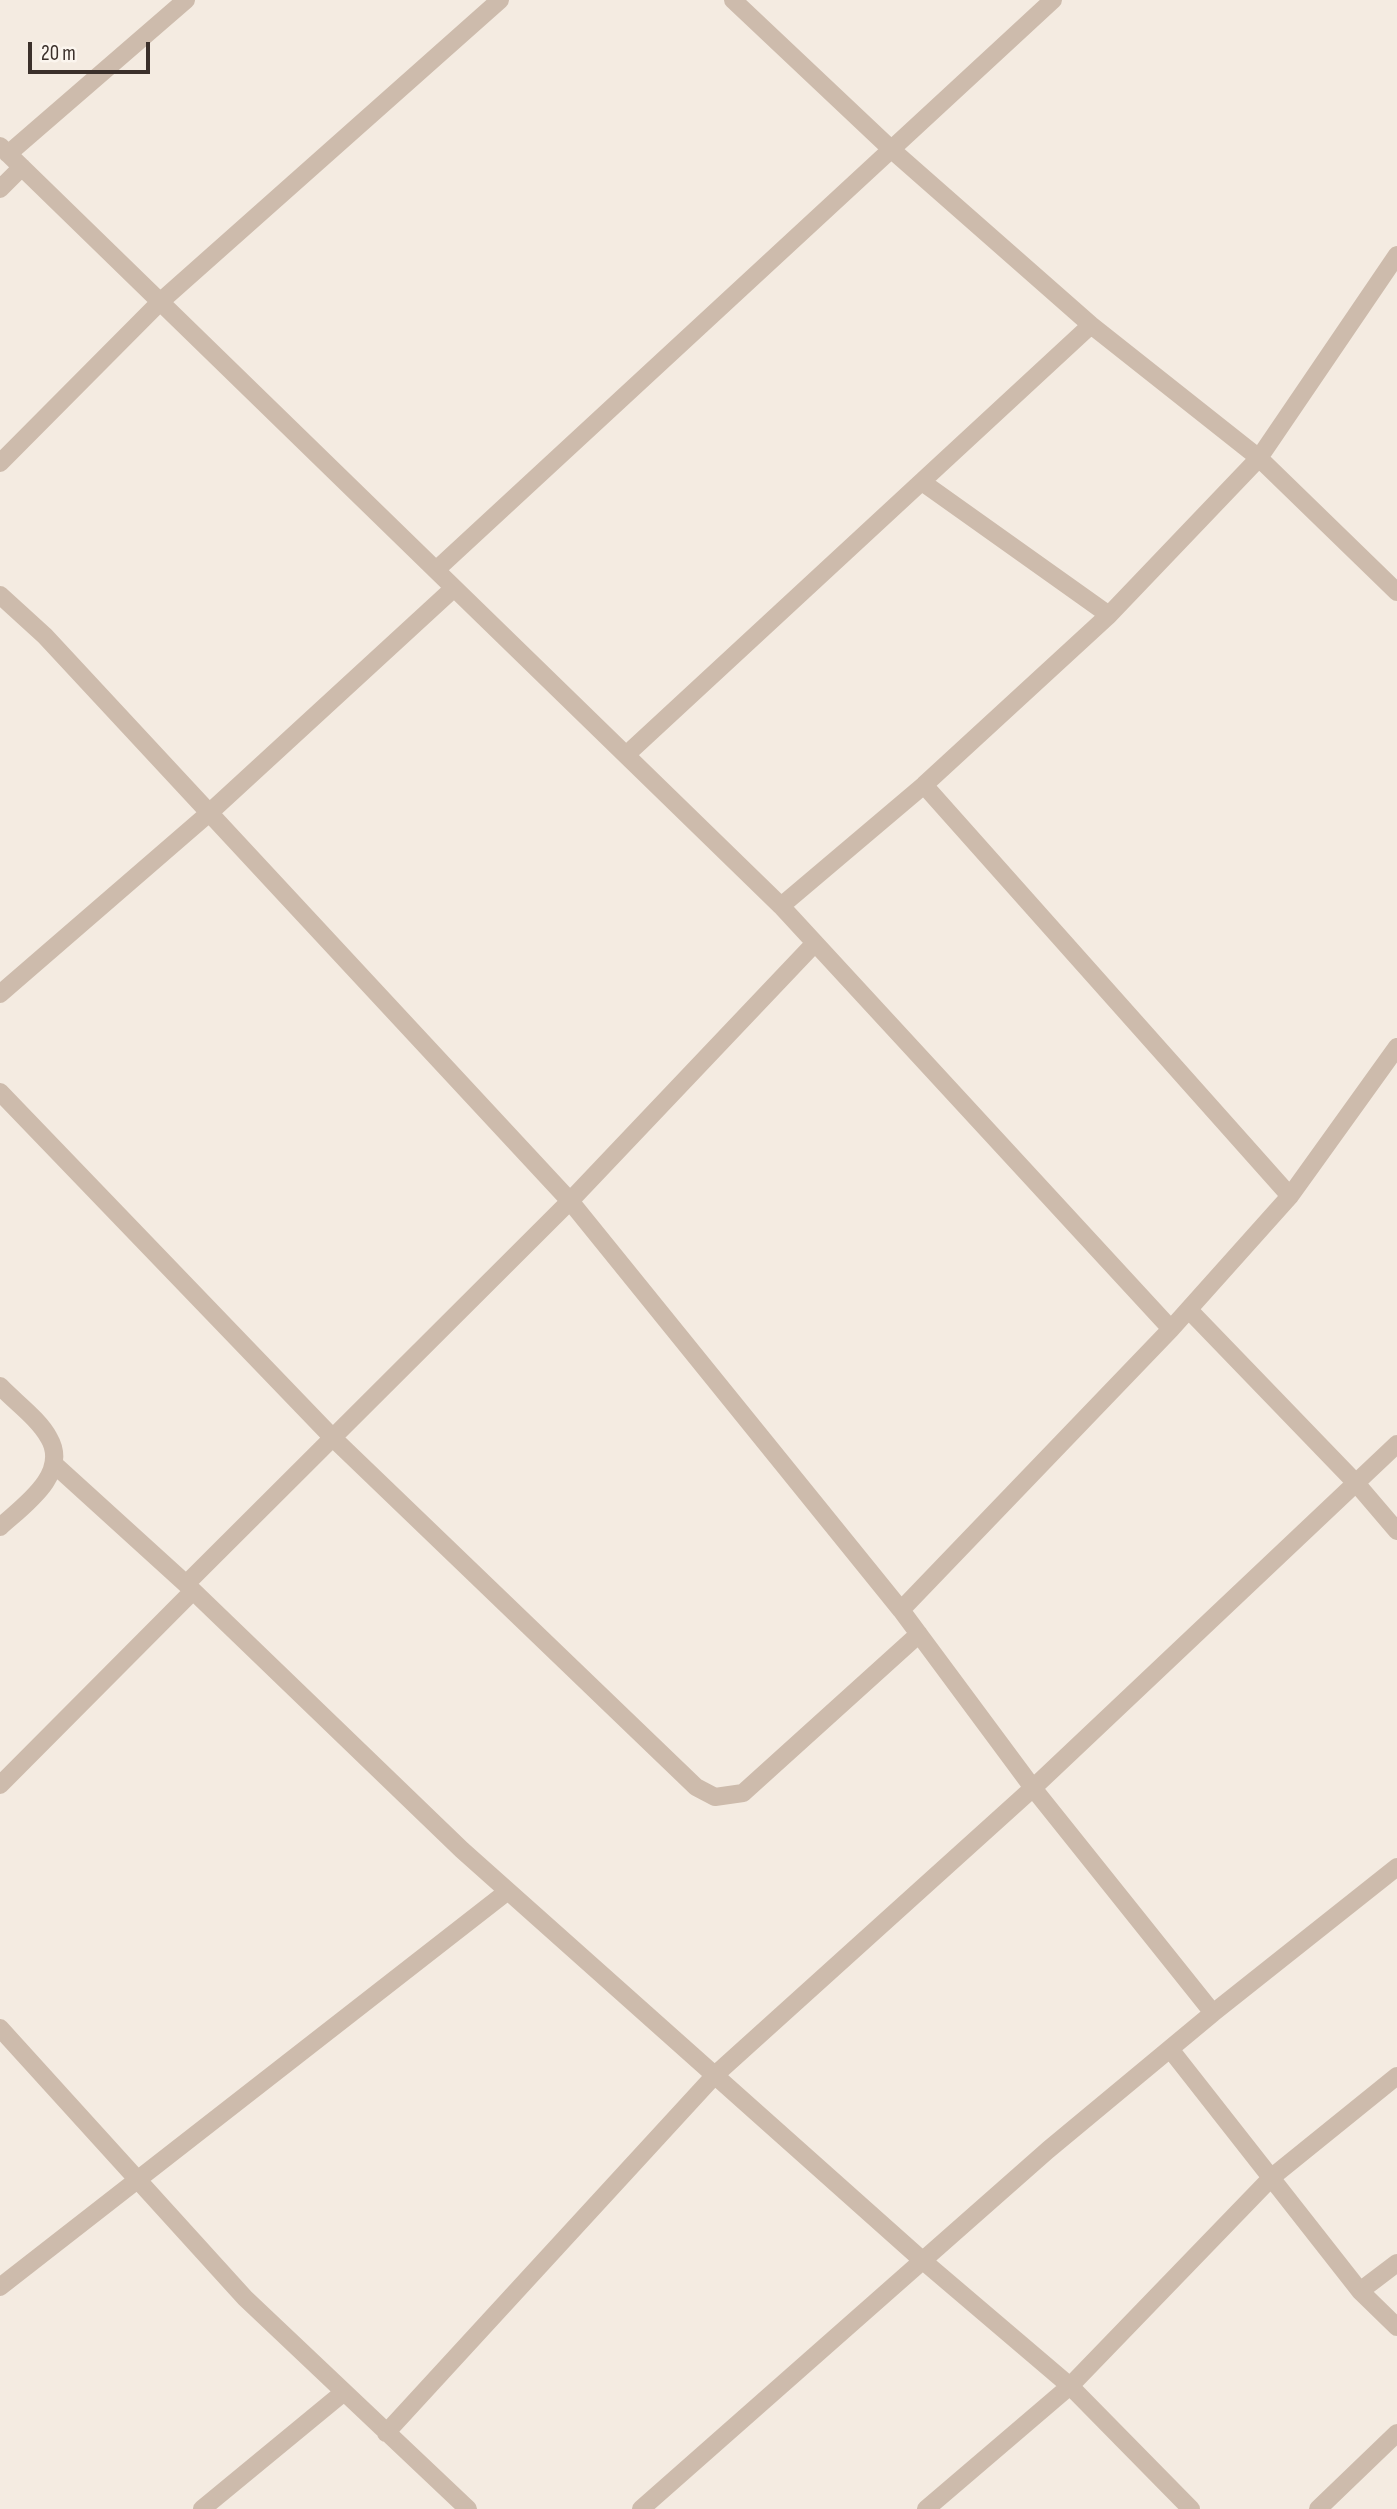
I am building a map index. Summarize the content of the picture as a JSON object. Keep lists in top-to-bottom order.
{
  "scale_bar": "20 m"
}
